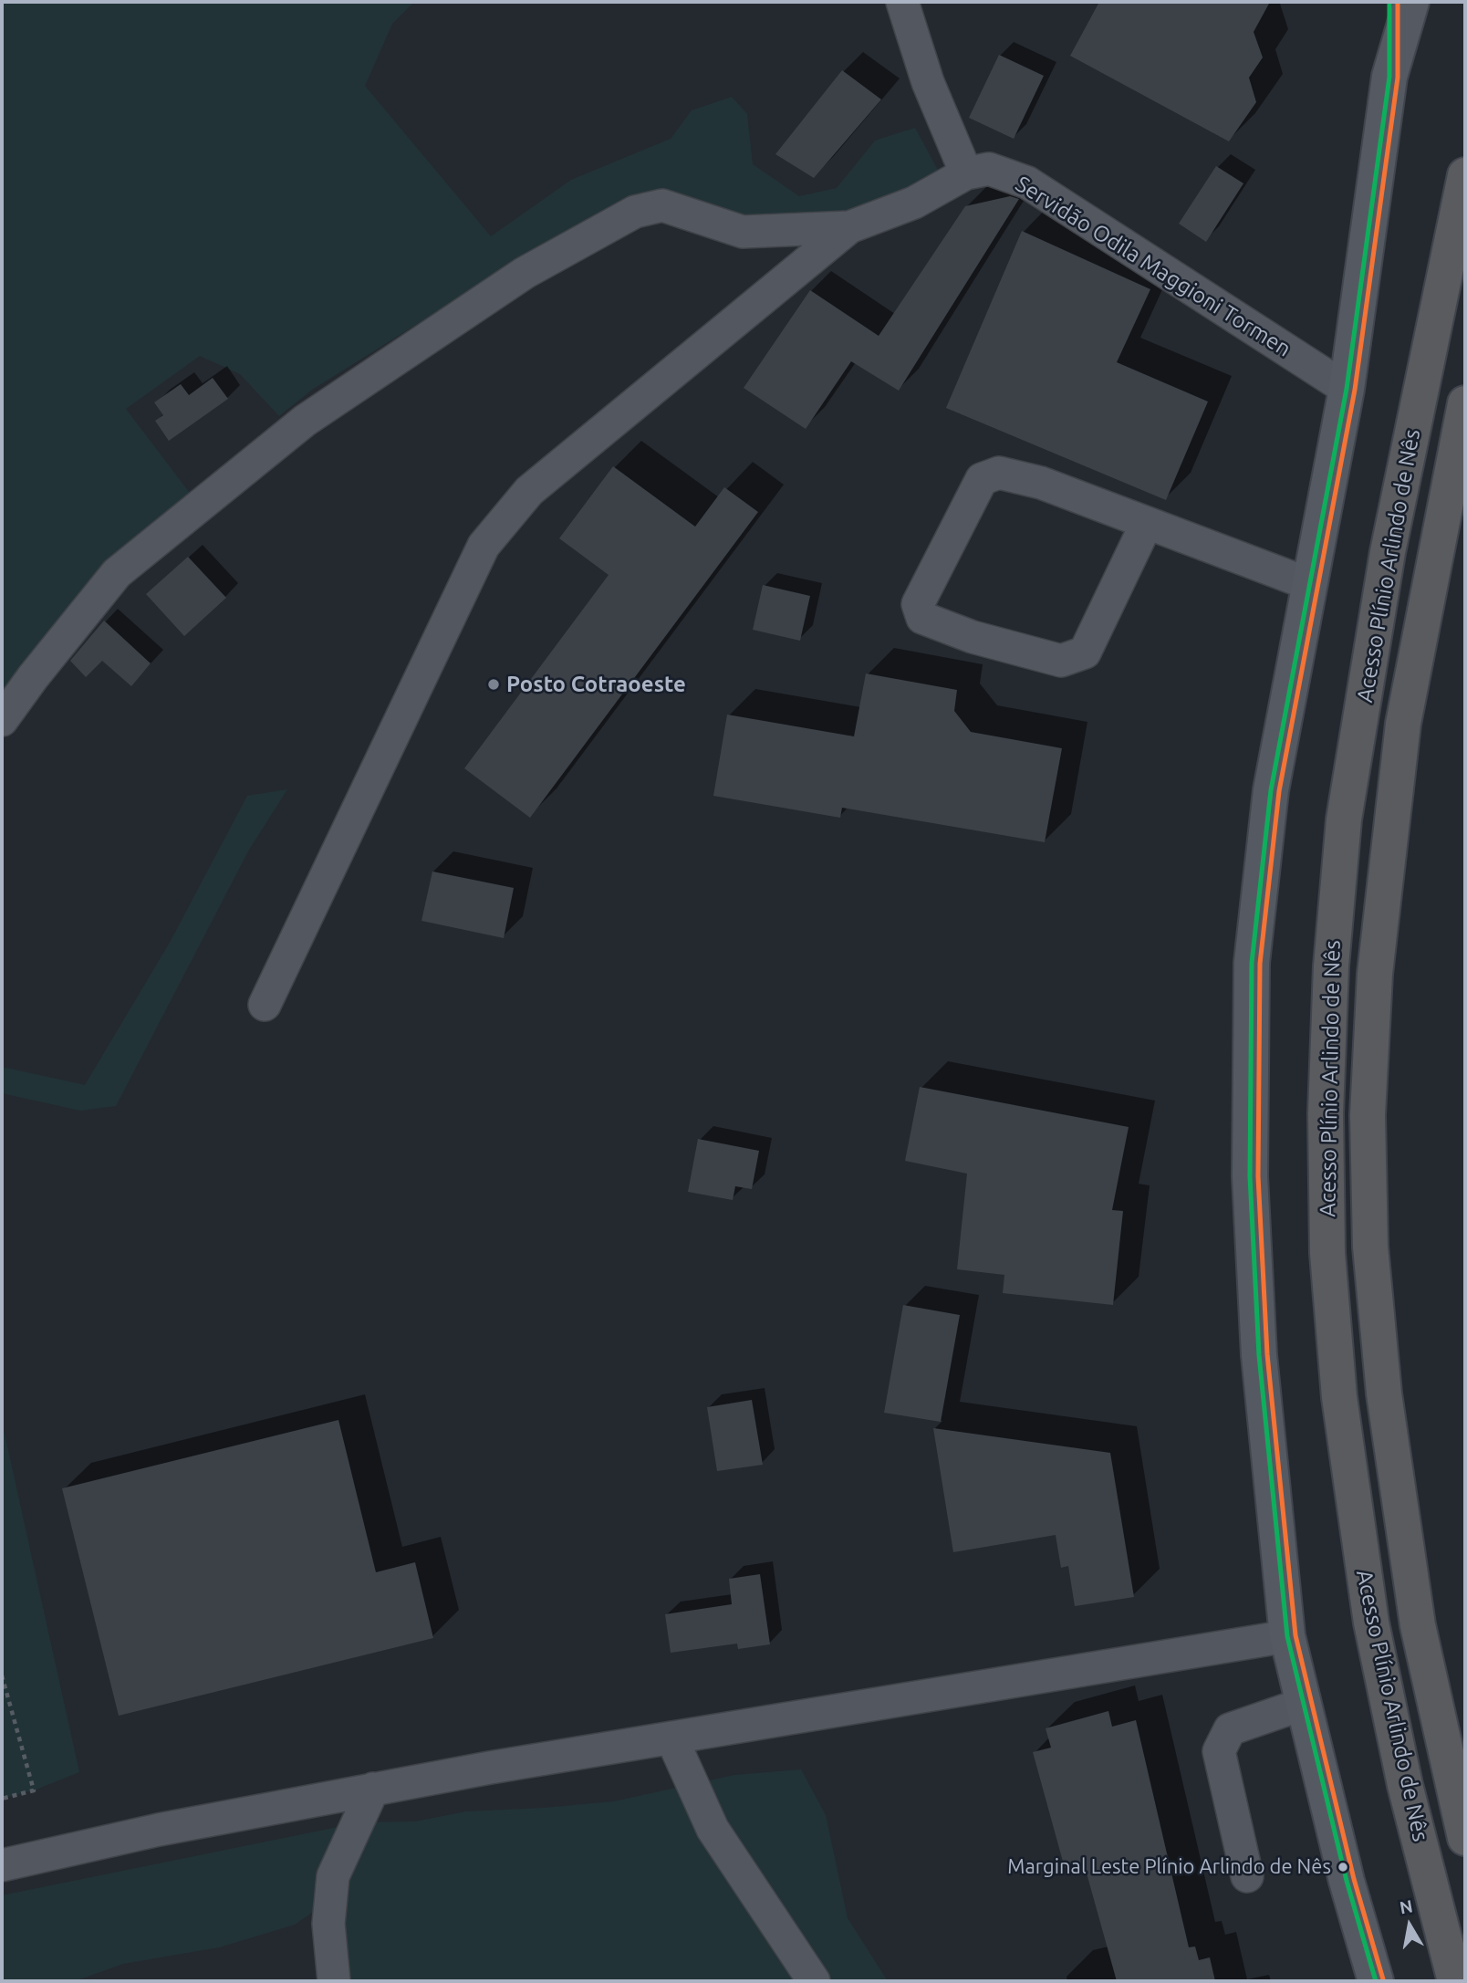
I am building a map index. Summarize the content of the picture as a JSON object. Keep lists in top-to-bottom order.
{
  "streets": {
    "highway": ["Acesso Plínio Arlindo de Nês"],
    "street": ["Servidão Odila Maggioni Tormen"]
  },
  "places": ["Posto Cotraoeste", "Marginal Leste Plínio Arlindo de Nês"],
  "north": "top"
}
